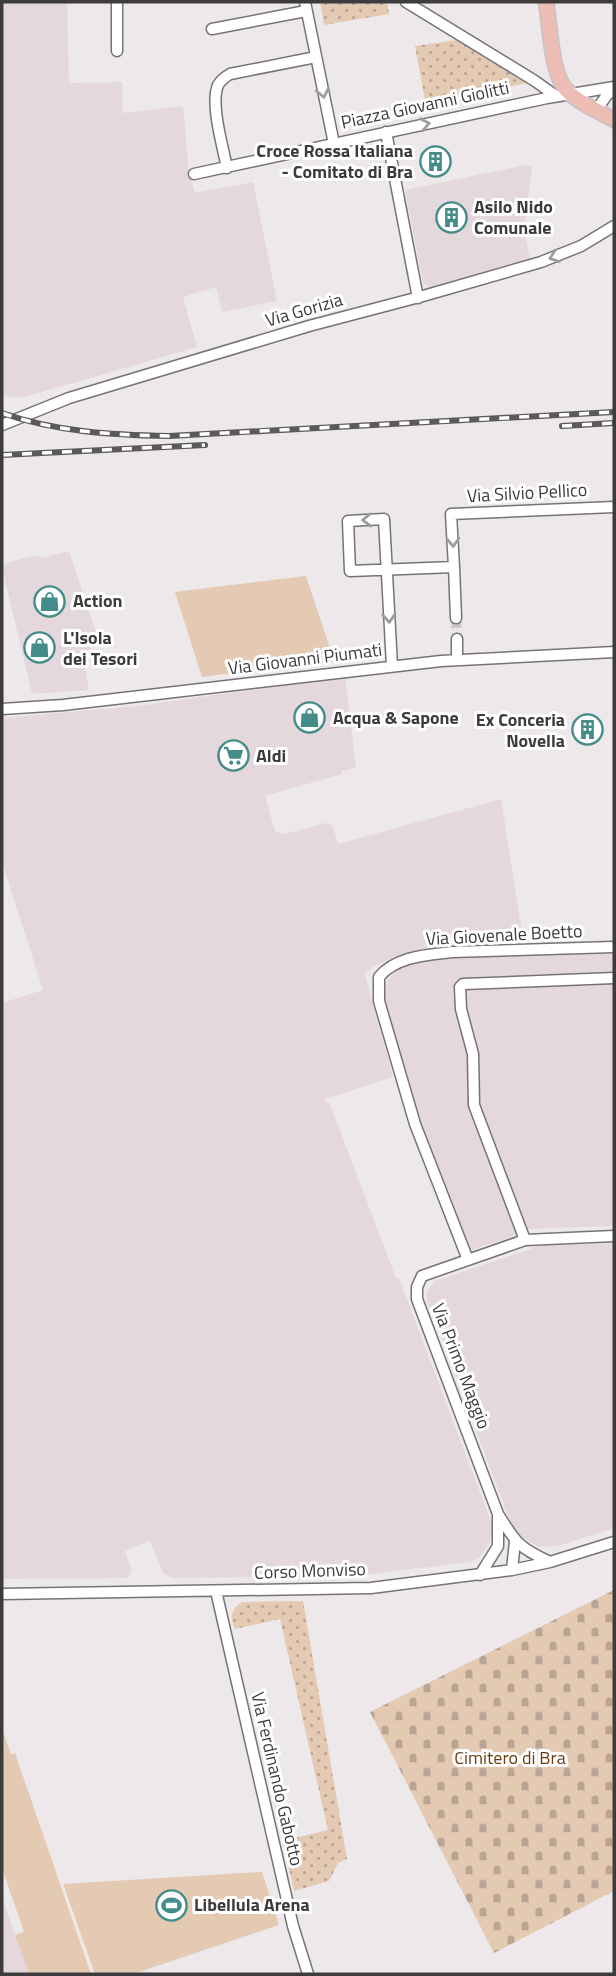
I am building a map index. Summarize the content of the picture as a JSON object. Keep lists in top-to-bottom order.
{
  "streets": {
    "street": [
      "Piazza Giovanni Giolitti",
      "Via Gorizia",
      "Via Silvio Pellico",
      "Via Giovanni Piumati",
      "Via Giovenale Boetto",
      "Via Primo Maggio",
      "Corso Monviso",
      "Via Ferdinando Gabotto"
    ]
  },
  "crossings": [
    ["Via Giovenale Boetto", "Via Primo Maggio"],
    ["Via Primo Maggio", "Corso Monviso"],
    ["Corso Monviso", "Via Ferdinando Gabotto"]
  ],
  "parks": ["Cimitero di Bra"],
  "places": {
    "building": ["Croce Rossa Italiana - Comitato di Bra", "Asilo Nido Comunale", "Ex Conceria Novella"],
    "shop": ["Action", "L'Isola dei Tesori", "Acqua & Sapone"],
    "supermarket": ["Aldi"],
    "sports": ["Libellula Arena"]
  }
}
